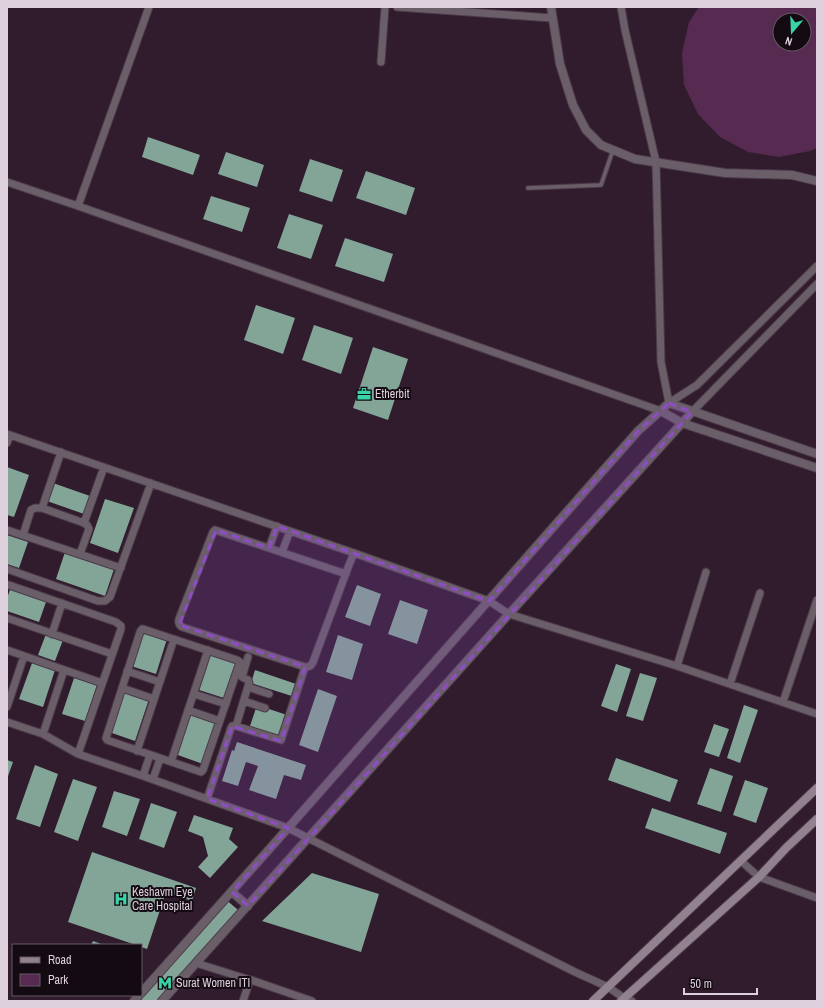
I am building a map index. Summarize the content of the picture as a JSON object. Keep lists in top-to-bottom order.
{
  "places": {
    "office": ["Etherbit"],
    "hospital": ["Keshavm Eye Care Hospital"],
    "metro station": ["Surat Women ITI"]
  },
  "legend": ["Road", "Park"],
  "scale_bar": "50 m",
  "north": "bottom"
}
